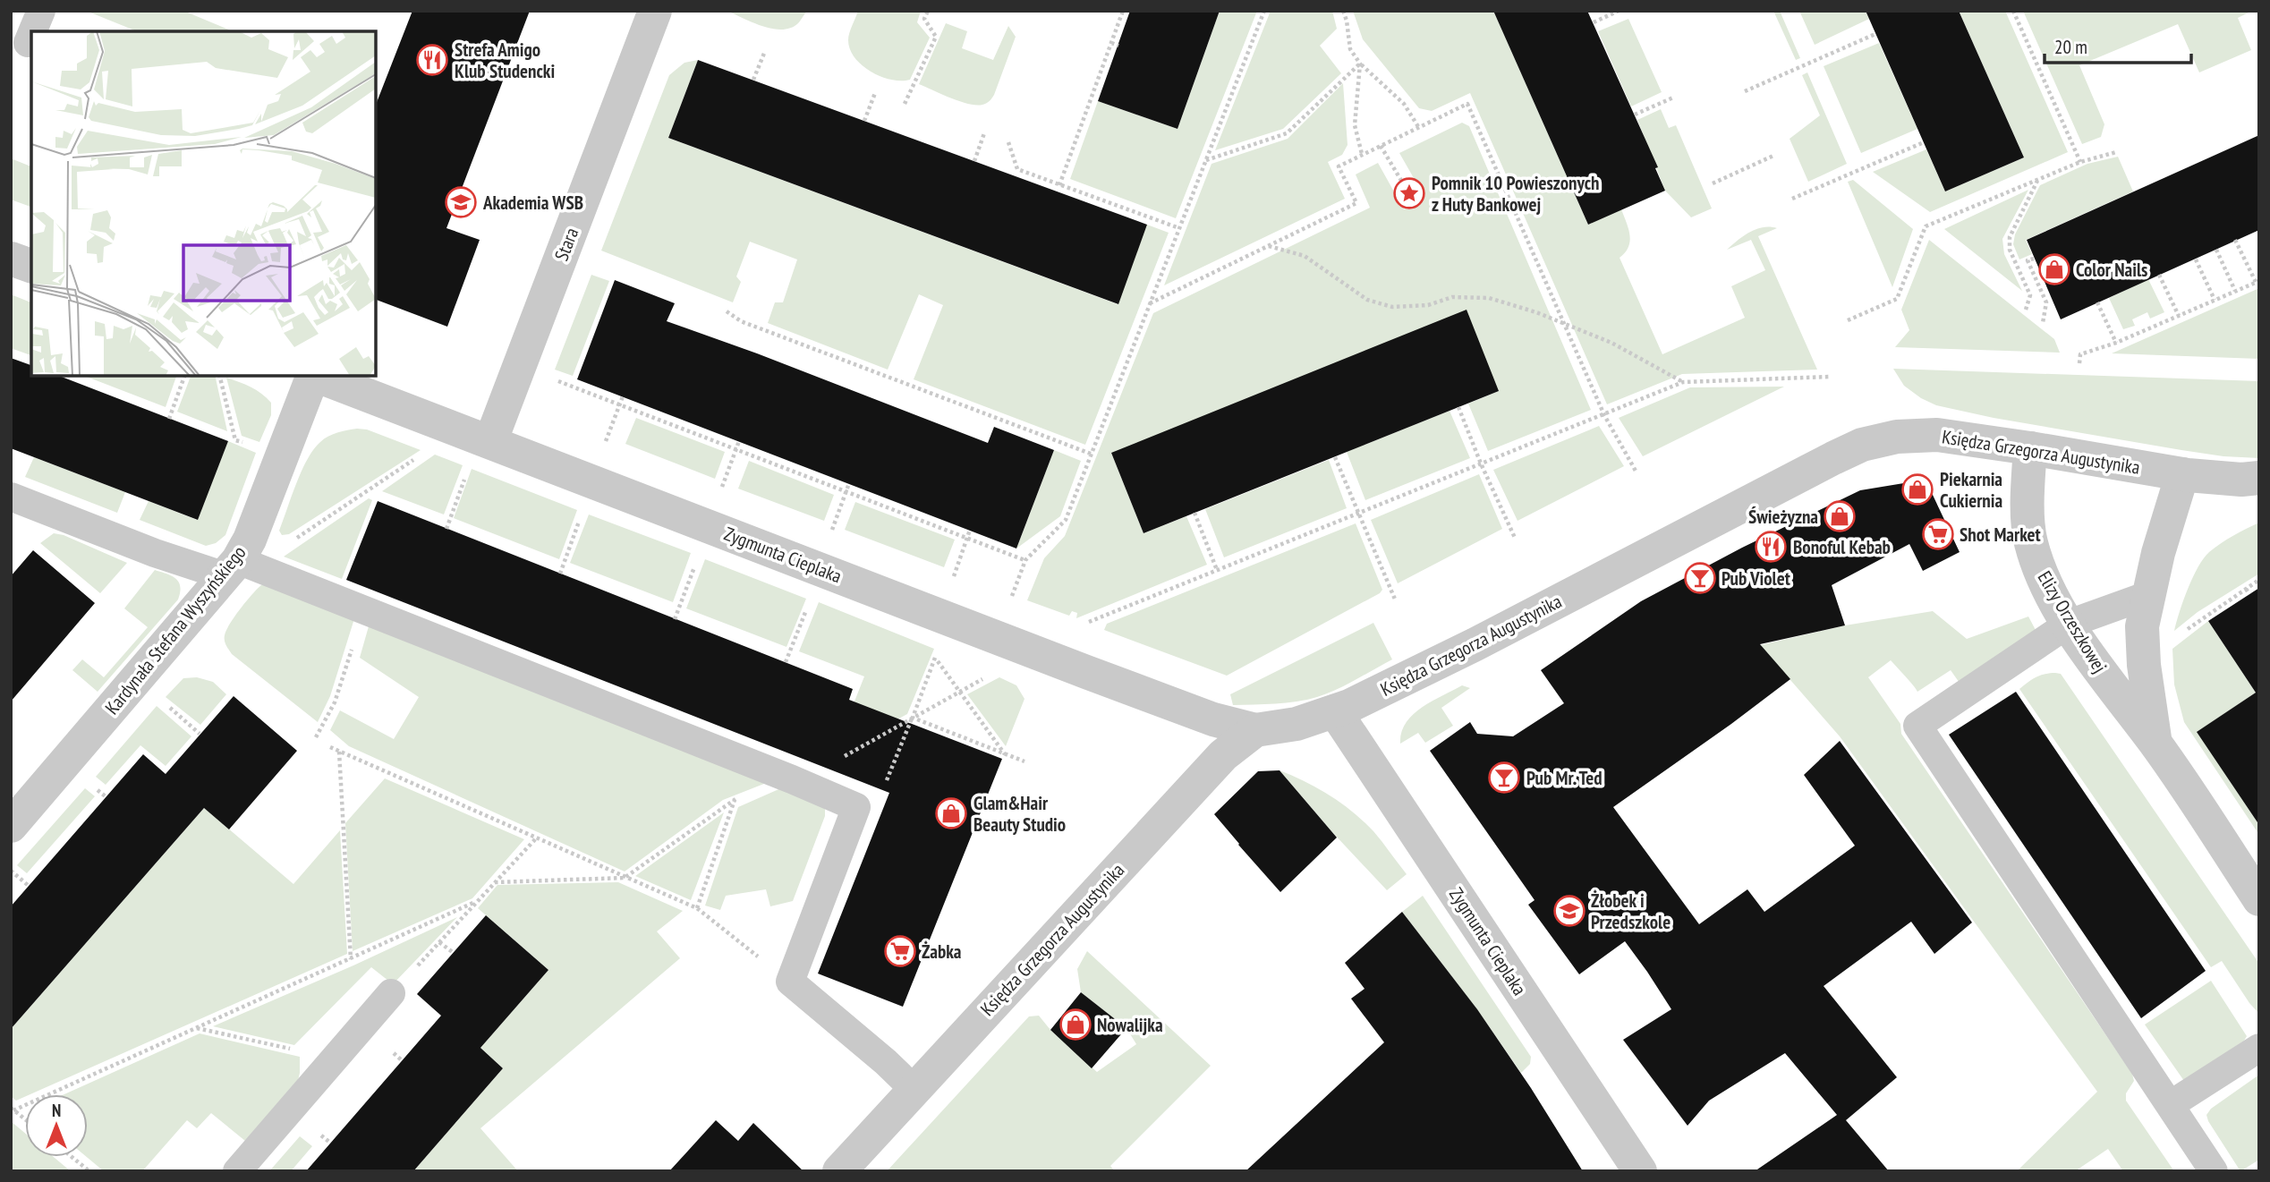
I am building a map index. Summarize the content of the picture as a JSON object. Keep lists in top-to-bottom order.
{
  "streets": {
    "street": [
      "Stara",
      "Księdza Grzegorza Augustynika",
      "Zygmunta Cieplaka",
      "Elizy Orzeszkowej",
      "Kardynała Stefana Wyszyńskiego"
    ]
  },
  "crossings": [
    ["Stara", "Zygmunta Cieplaka"],
    ["Księdza Grzegorza Augustynika", "Zygmunta Cieplaka"],
    ["Księdza Grzegorza Augustynika", "Elizy Orzeszkowej"]
  ],
  "places": {
    "restaurant": ["Strefa Amigo Klub Studencki", "Bonoful Kebab"],
    "place": ["Pomnik 10 Powieszonych z Huty Bankowej"],
    "school or university": ["Akademia WSB", "Żłobek i Przedszkole"],
    "shop": [
      "Color Nails",
      "Piekarnia Cukiernia",
      "Świeżyzna",
      "Glam&Hair Beauty Studio",
      "Nowalijka"
    ],
    "supermarket": ["Shot Market", "Żabka"],
    "bar": ["Pub Violet", "Pub Mr. Ted"]
  },
  "scale_bar": "20 m",
  "north": "top"
}
